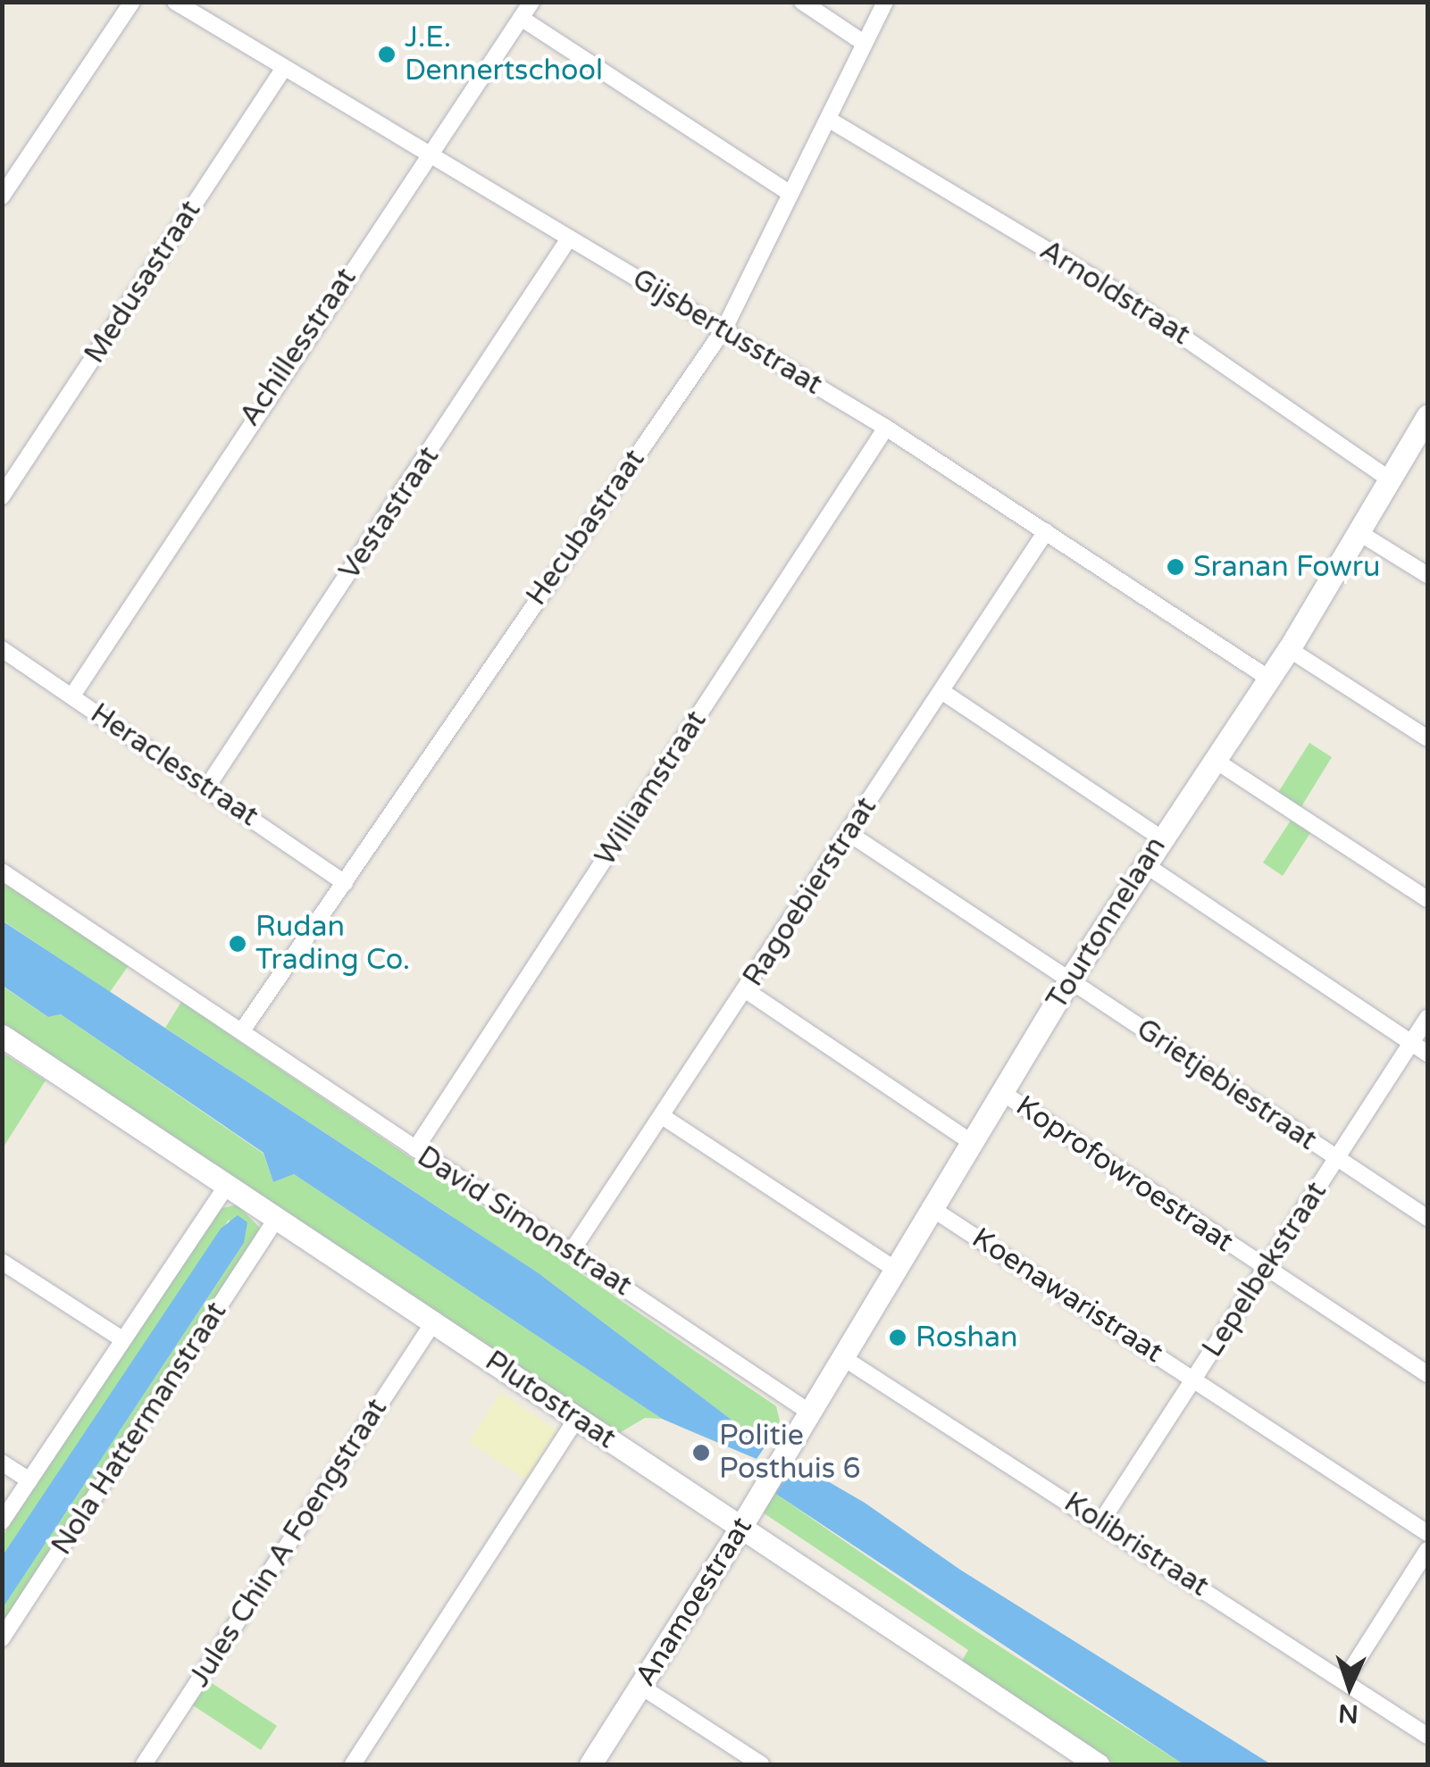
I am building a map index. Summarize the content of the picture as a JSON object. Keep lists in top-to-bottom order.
{
  "streets": {
    "street": [
      "Medusastraat",
      "Arnoldstraat",
      "Gijsbertusstraat",
      "Achillesstraat",
      "Vestastraat",
      "Hecubastraat",
      "Heraclesstraat",
      "Williamstraat",
      "Ragoebierstraat",
      "Tourtonnelaan",
      "Grietjebiestraat",
      "Koprofowroestraat",
      "David Simonstraat",
      "Lepelbekstraat",
      "Koenawaristraat",
      "Plutostraat",
      "Nola Hattermanstraat",
      "Jules Chin A Foengstraat",
      "Kolibristraat",
      "Anamoestraat"
    ]
  },
  "crossings": [
    ["Medusastraat", "Gijsbertusstraat"],
    ["Arnoldstraat", "Hecubastraat"],
    ["Arnoldstraat", "Tourtonnelaan"],
    ["Gijsbertusstraat", "Achillesstraat"],
    ["Gijsbertusstraat", "Vestastraat"],
    ["Gijsbertusstraat", "Hecubastraat"],
    ["Gijsbertusstraat", "Williamstraat"],
    ["Gijsbertusstraat", "Ragoebierstraat"],
    ["Gijsbertusstraat", "Tourtonnelaan"],
    ["Achillesstraat", "Heraclesstraat"],
    ["Vestastraat", "Heraclesstraat"],
    ["Hecubastraat", "Heraclesstraat"],
    ["Hecubastraat", "David Simonstraat"],
    ["Williamstraat", "David Simonstraat"],
    ["Ragoebierstraat", "Grietjebiestraat"],
    ["Ragoebierstraat", "David Simonstraat"],
    ["Tourtonnelaan", "Grietjebiestraat"],
    ["Tourtonnelaan", "Koprofowroestraat"],
    ["Tourtonnelaan", "David Simonstraat"],
    ["Tourtonnelaan", "Koenawaristraat"],
    ["Tourtonnelaan", "Kolibristraat"],
    ["Tourtonnelaan", "Anamoestraat"],
    ["Grietjebiestraat", "Lepelbekstraat"],
    ["Koprofowroestraat", "Lepelbekstraat"],
    ["Lepelbekstraat", "Koenawaristraat"],
    ["Lepelbekstraat", "Kolibristraat"],
    ["Plutostraat", "Nola Hattermanstraat"],
    ["Plutostraat", "Jules Chin A Foengstraat"],
    ["Plutostraat", "Anamoestraat"]
  ],
  "places": [
    "J.E. Dennertschool",
    "Sranan Fowru",
    "Rudan Trading Co.",
    "Roshan",
    "Politie Posthuis 6"
  ],
  "north": "bottom"
}
